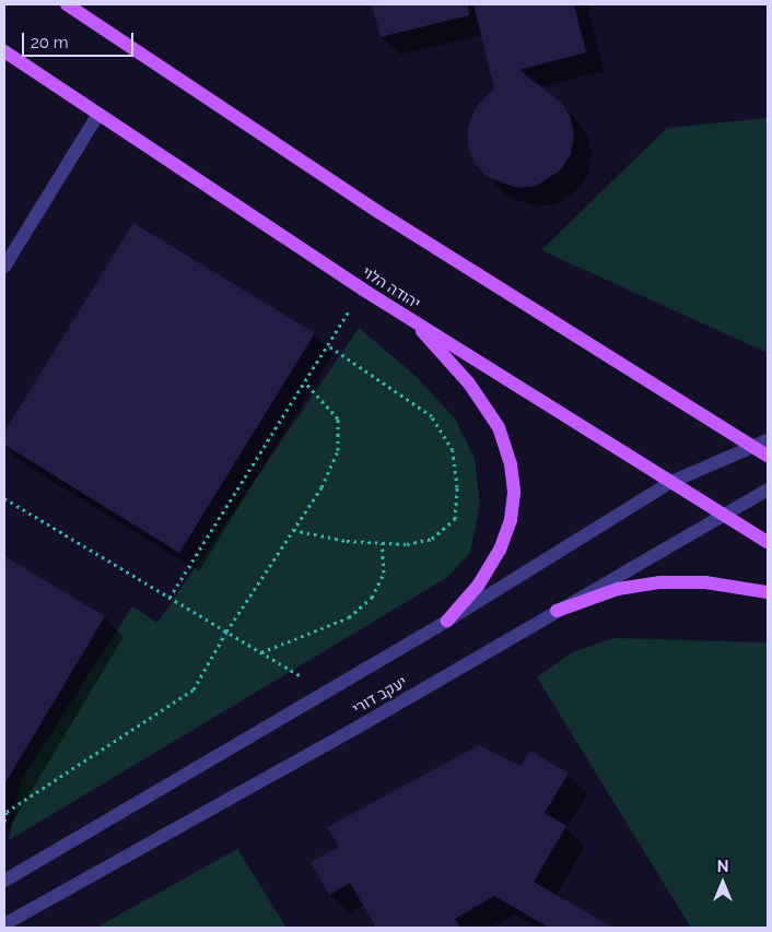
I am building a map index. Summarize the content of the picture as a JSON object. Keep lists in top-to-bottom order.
{
  "streets": {
    "main road": ["יהודה הלוי"],
    "street": ["יעקב דורי"]
  },
  "crossings": [
    ["יהודה הלוי", "יעקב דורי"]
  ],
  "scale_bar": "20 m",
  "north": "top"
}
